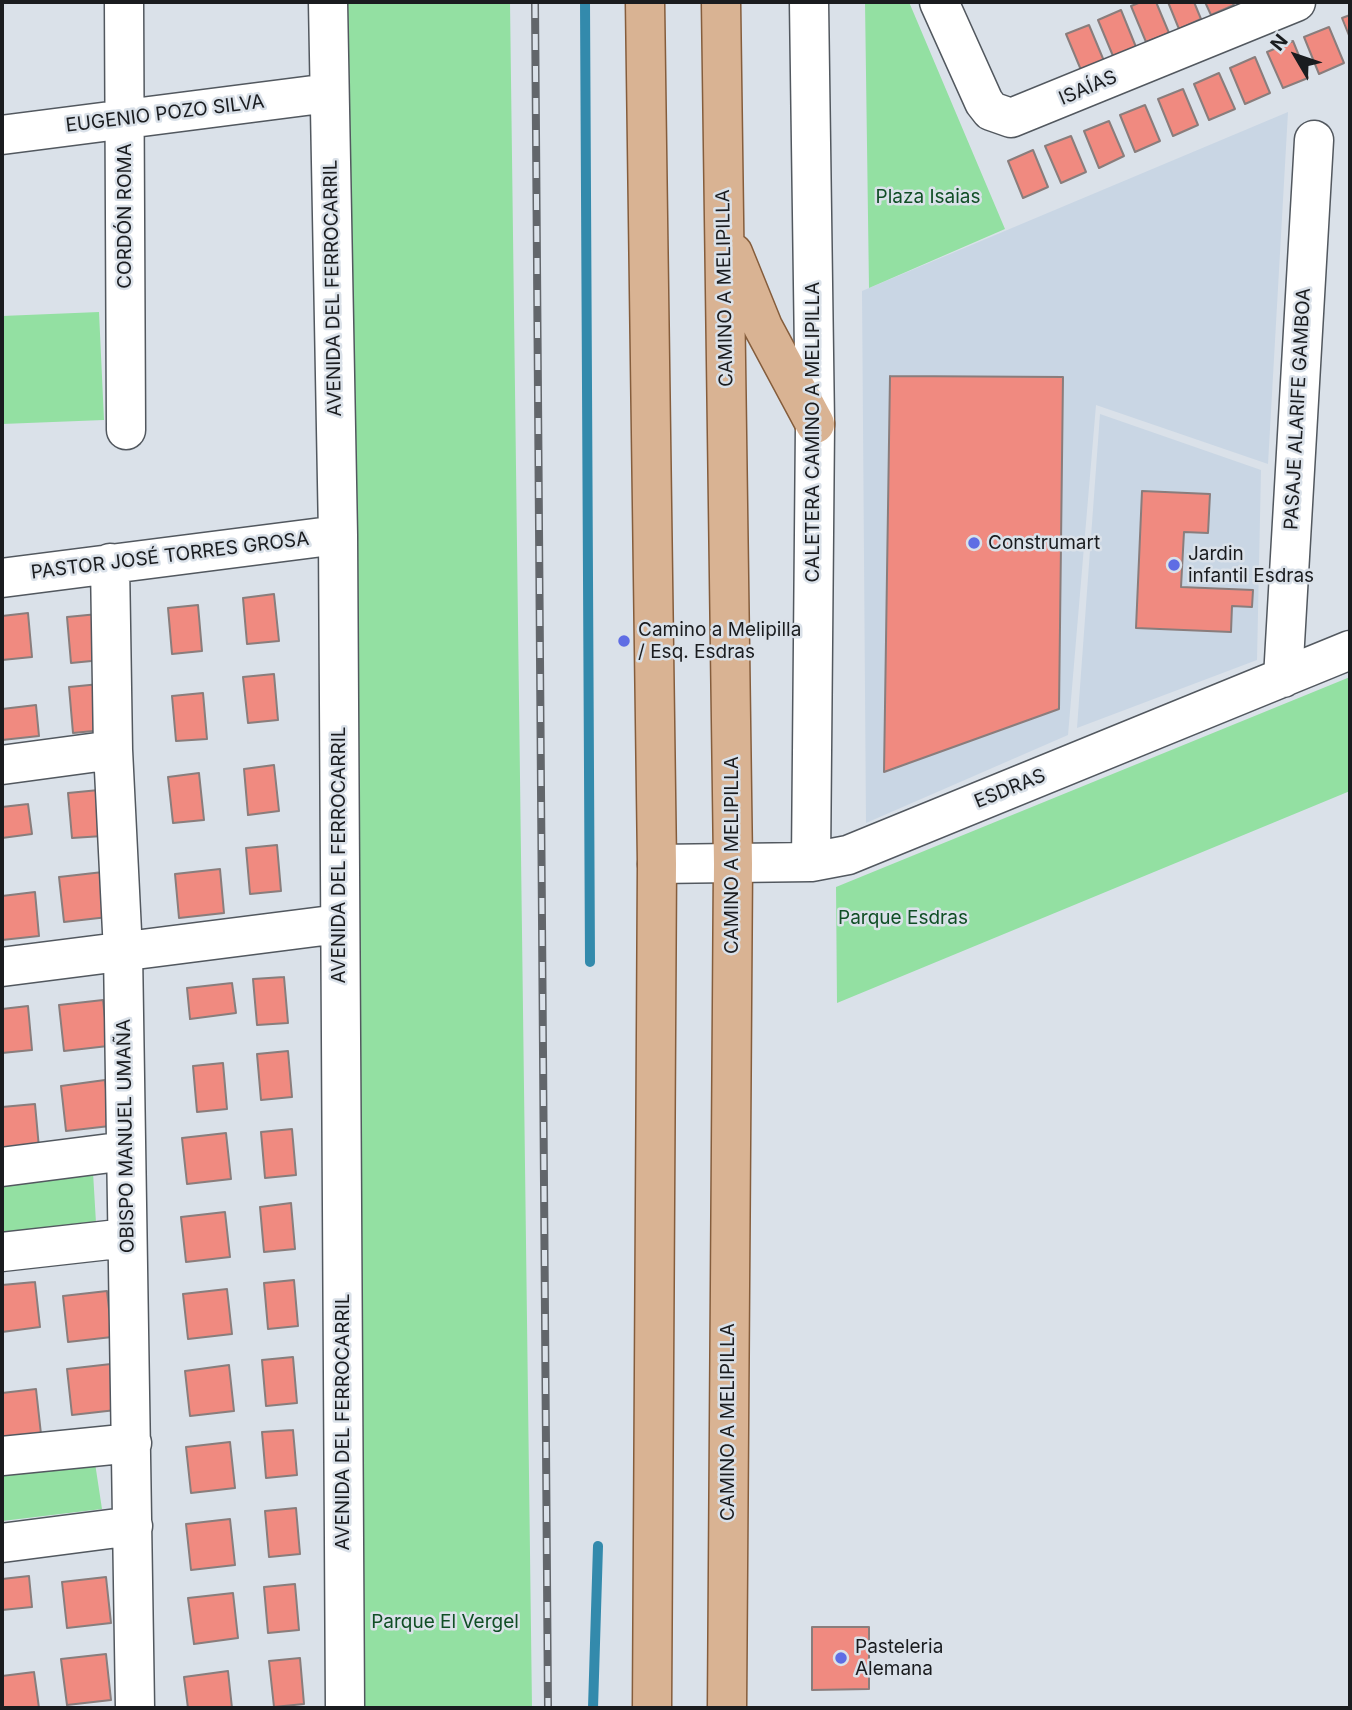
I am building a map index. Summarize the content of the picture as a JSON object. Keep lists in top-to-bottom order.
{
  "streets": {
    "main road": ["CAMINO A MELIPILLA"],
    "street": [
      "ISAÍAS",
      "EUGENIO POZO SILVA",
      "CORDÓN ROMA",
      "AVENIDA DEL FERROCARRIL",
      "PASAJE ALARIFE GAMBOA",
      "CALETERA CAMINO A MELIPILLA",
      "PASTOR JOSÉ TORRES GROSA",
      "ESDRAS",
      "OBISPO MANUEL UMAÑA"
    ]
  },
  "crossings": [
    ["EUGENIO POZO SILVA", "CORDÓN ROMA"],
    ["EUGENIO POZO SILVA", "AVENIDA DEL FERROCARRIL"],
    ["AVENIDA DEL FERROCARRIL", "PASTOR JOSÉ TORRES GROSA"],
    ["CAMINO A MELIPILLA", "ESDRAS"],
    ["PASAJE ALARIFE GAMBOA", "ESDRAS"],
    ["CALETERA CAMINO A MELIPILLA", "ESDRAS"],
    ["PASTOR JOSÉ TORRES GROSA", "OBISPO MANUEL UMAÑA"]
  ],
  "parks": ["Plaza Isaias", "Parque Esdras", "Parque El Vergel"],
  "places": [
    "Construmart",
    "Jardin infantil Esdras",
    "Camino a Melipilla / Esq. Esdras",
    "Pasteleria Alemana"
  ],
  "north": "top left"
}
